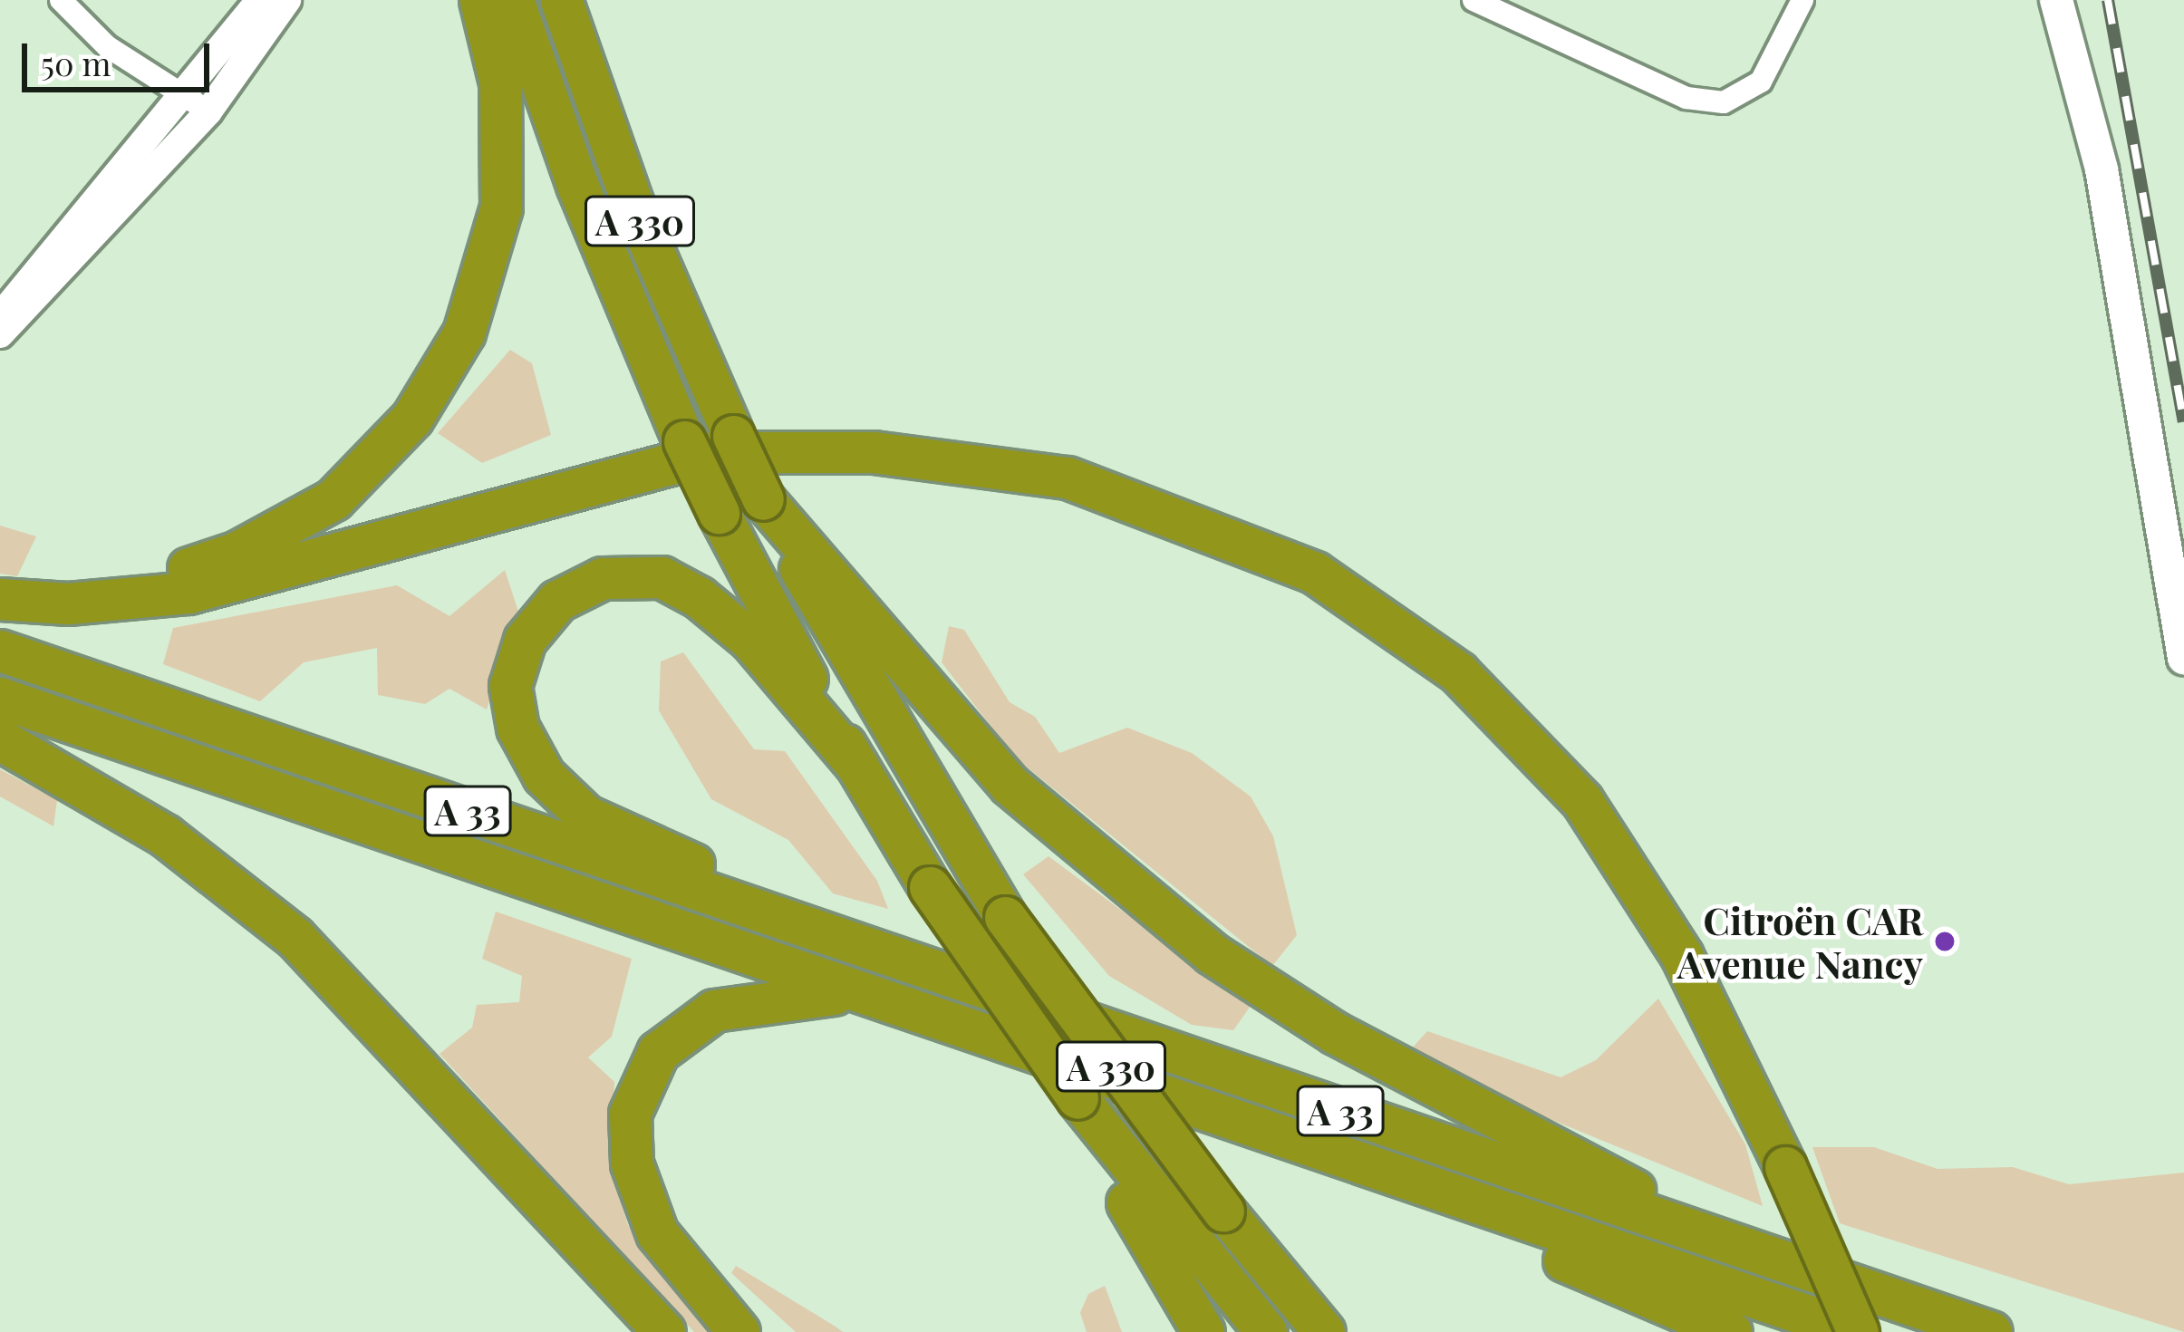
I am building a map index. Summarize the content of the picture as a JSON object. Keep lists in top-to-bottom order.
{
  "streets": {
    "highway": ["A 330", "A 33"]
  },
  "places": ["Citroën CAR Avenue Nancy"],
  "scale_bar": "50 m"
}
